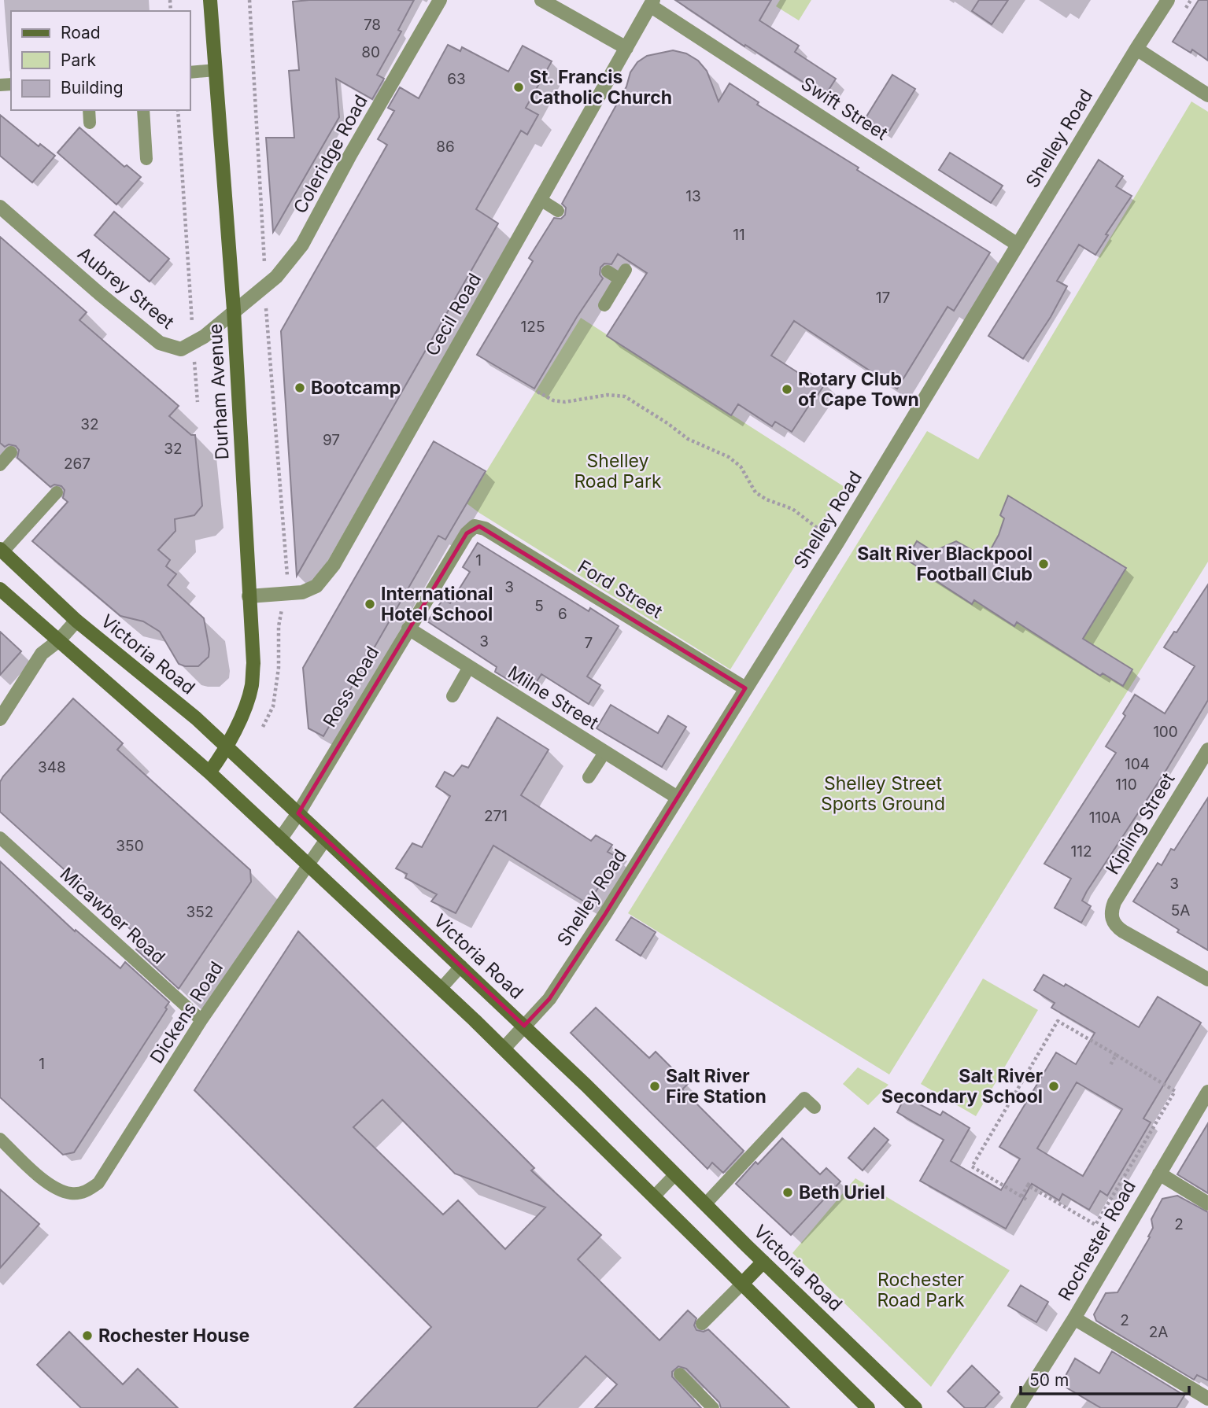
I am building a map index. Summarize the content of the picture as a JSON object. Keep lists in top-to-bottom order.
{
  "streets": {
    "main road": ["Durham Avenue", "Victoria Road"],
    "street": [
      "Swift Street",
      "Shelley Road",
      "Coleridge Road",
      "Aubrey Street",
      "Cecil Road",
      "Ford Street",
      "Ross Road",
      "Milne Street",
      "Kipling Street",
      "Rochester Road"
    ],
    "lane": ["Micawber Road", "Dickens Road"]
  },
  "crossings": [
    ["Swift Street", "Shelley Road"],
    ["Swift Street", "Cecil Road"],
    ["Shelley Road", "Ford Street"],
    ["Shelley Road", "Victoria Road"],
    ["Shelley Road", "Milne Street"],
    ["Coleridge Road", "Aubrey Street"],
    ["Coleridge Road", "Durham Avenue"],
    ["Aubrey Street", "Durham Avenue"],
    ["Cecil Road", "Durham Avenue"],
    ["Durham Avenue", "Victoria Road"],
    ["Ford Street", "Ross Road"],
    ["Victoria Road", "Ross Road"],
    ["Victoria Road", "Dickens Road"],
    ["Ross Road", "Milne Street"],
    ["Micawber Road", "Dickens Road"]
  ],
  "parks": ["Shelley Road Park", "Shelley Street Sports Ground", "Rochester Road Park"],
  "places": [
    "St. Francis Catholic Church",
    "Bootcamp",
    "Rotary Club of Cape Town",
    "Salt River Blackpool Football Club",
    "International Hotel School",
    "Salt River Fire Station",
    "Salt River Secondary School",
    "Beth Uriel",
    "Rochester House"
  ],
  "house_numbers": [
    "78",
    "80",
    "63",
    "86",
    "13",
    "11",
    "17",
    "125",
    "32",
    "97",
    "32",
    "267",
    "1",
    "3",
    "5",
    "6",
    "3",
    "7",
    "100",
    "104",
    "348",
    "110",
    "271",
    "110A",
    "350",
    "112",
    "3",
    "5A",
    "352",
    "1",
    "2",
    "2",
    "2A"
  ],
  "legend": ["Road", "Park", "Building"],
  "scale_bar": "50 m"
}
